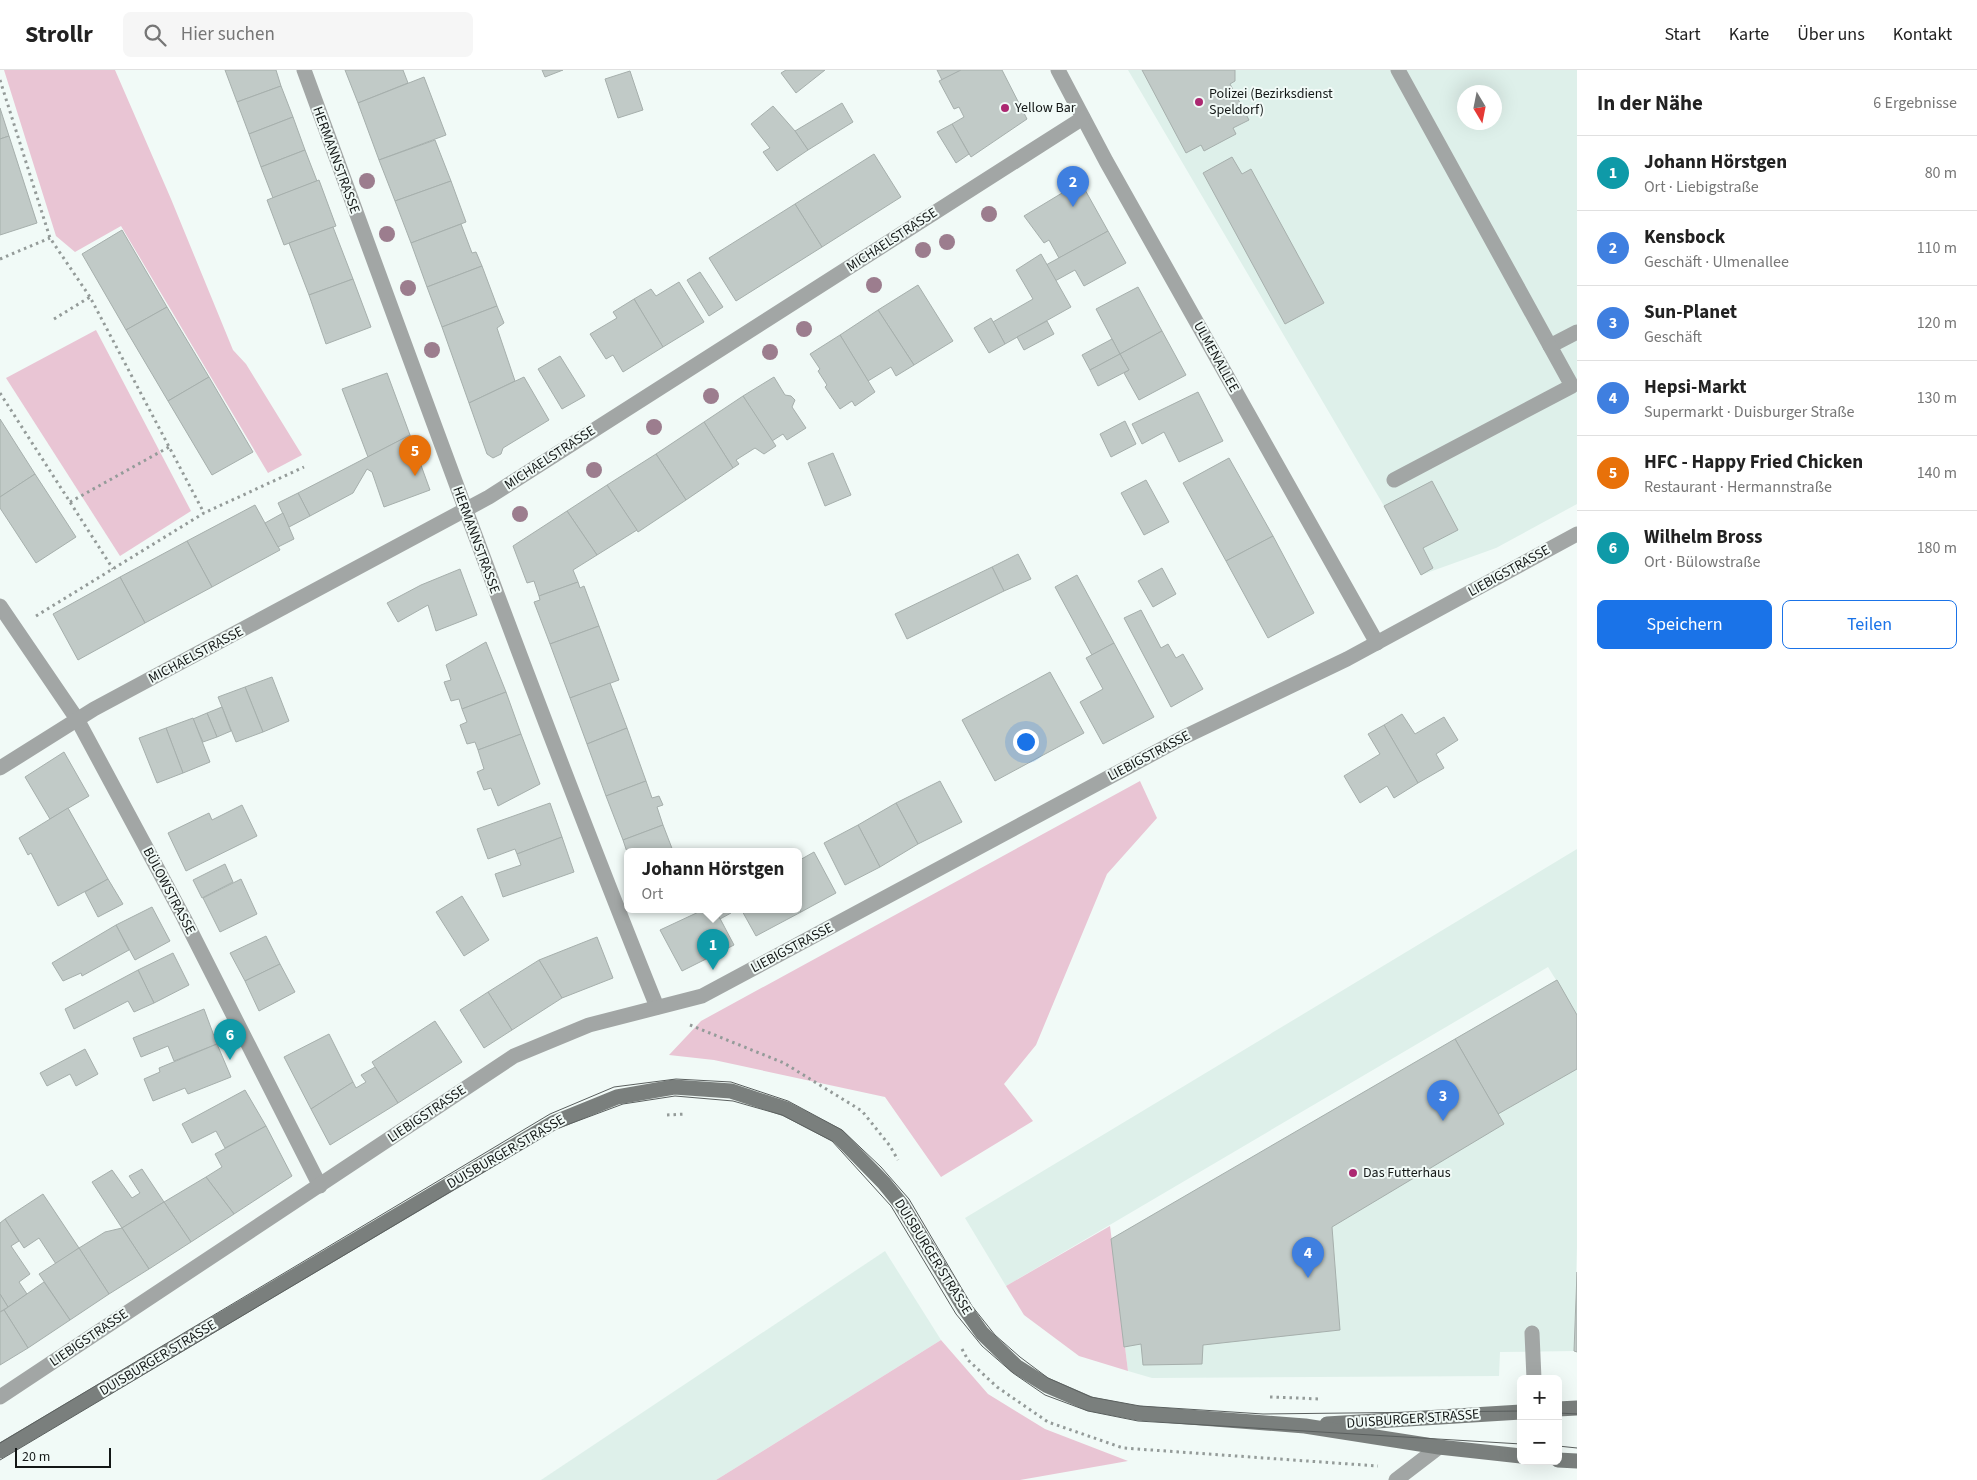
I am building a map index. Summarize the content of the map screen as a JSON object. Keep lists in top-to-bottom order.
{
  "streets": {
    "main road": ["DUISBURGER STRASSE"],
    "street": [
      "HERMANNSTRASSE",
      "MICHAELSTRASSE",
      "ULMENALLEE",
      "LIEBIGSTRASSE",
      "BÜLOWSTRASSE"
    ]
  },
  "crossings": [
    ["HERMANNSTRASSE", "MICHAELSTRASSE"],
    ["HERMANNSTRASSE", "LIEBIGSTRASSE"],
    ["MICHAELSTRASSE", "ULMENALLEE"],
    ["MICHAELSTRASSE", "BÜLOWSTRASSE"],
    ["ULMENALLEE", "LIEBIGSTRASSE"],
    ["LIEBIGSTRASSE", "BÜLOWSTRASSE"]
  ],
  "places": ["Polizei (Bezirksdienst Speldorf)", "Yellow Bar", "Das Futterhaus"],
  "scale_bar": "20 m",
  "north": "bottom",
  "page": {
    "header": "Strollr",
    "search": "Hier suchen",
    "nav": [
      "Start",
      "Karte",
      "Über uns",
      "Kontakt"
    ],
    "heading": ["In der Nähe", "6 Ergebnisse"],
    "list": [
      {
        "mark": "1",
        "name": "Johann Hörstgen",
        "note": "Ort · Liebigstraße",
        "value": "80 m"
      },
      {
        "mark": "2",
        "name": "Kensbock",
        "note": "Geschäft · Ulmenallee",
        "value": "110 m"
      },
      {
        "mark": "3",
        "name": "Sun-Planet",
        "note": "Geschäft",
        "value": "120 m"
      },
      {
        "mark": "4",
        "name": "Hepsi-Markt",
        "note": "Supermarkt · Duisburger Straße",
        "value": "130 m"
      },
      {
        "mark": "5",
        "name": "HFC - Happy Fried Chicken",
        "note": "Restaurant · Hermannstraße",
        "value": "140 m"
      },
      {
        "mark": "6",
        "name": "Wilhelm Bross",
        "note": "Ort · Bülowstraße",
        "value": "180 m"
      }
    ],
    "pins": [
      "2",
      "5",
      "1",
      "6",
      "3",
      "4"
    ],
    "buttons": ["Speichern", "Teilen"],
    "popup": ["Johann Hörstgen", "Ort"],
    "map_buttons": ["+", "−"],
    "scale": "20 m"
  }
}
